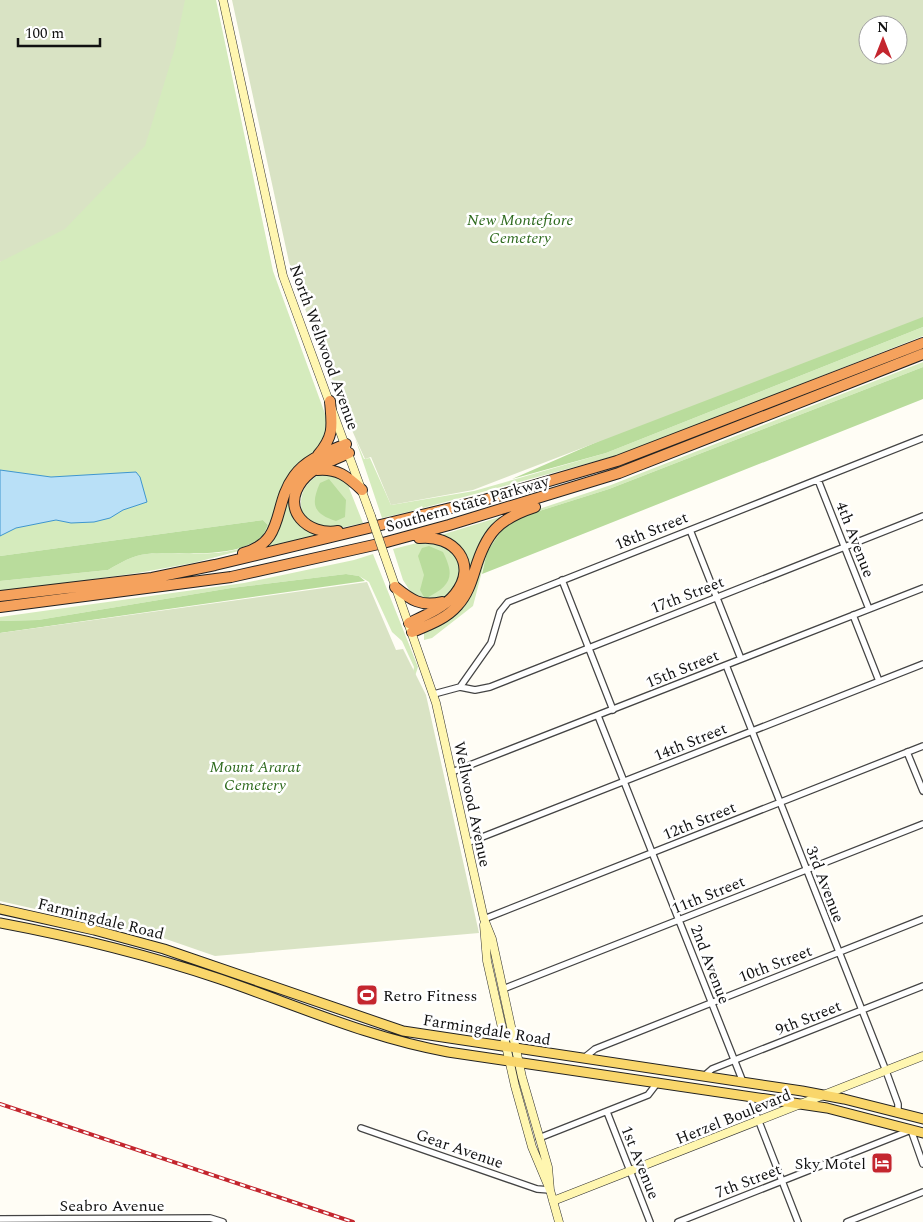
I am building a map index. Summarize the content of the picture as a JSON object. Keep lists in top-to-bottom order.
{
  "streets": {
    "highway": ["Southern State Parkway"],
    "main road": [
      "North Wellwood Avenue",
      "Wellwood Avenue",
      "Farmingdale Road",
      "Herzel Boulevard"
    ],
    "street": [
      "18th Street",
      "4th Avenue",
      "17th Street",
      "15th Street",
      "14th Street",
      "12th Street",
      "3rd Avenue",
      "11th Street",
      "10th Street",
      "2nd Avenue",
      "9th Street",
      "Gear Avenue",
      "1st Avenue",
      "7th Street",
      "Seabro Avenue"
    ]
  },
  "crossings": [
    ["North Wellwood Avenue", "Wellwood Avenue"],
    ["18th Street", "4th Avenue"],
    ["18th Street", "17th Street"],
    ["4th Avenue", "17th Street"],
    ["4th Avenue", "15th Street"],
    ["15th Street", "Wellwood Avenue"],
    ["15th Street", "3rd Avenue"],
    ["15th Street", "2nd Avenue"],
    ["14th Street", "Wellwood Avenue"],
    ["14th Street", "3rd Avenue"],
    ["14th Street", "2nd Avenue"],
    ["Wellwood Avenue", "12th Street"],
    ["12th Street", "3rd Avenue"],
    ["12th Street", "2nd Avenue"],
    ["3rd Avenue", "11th Street"],
    ["3rd Avenue", "Farmingdale Road"],
    ["3rd Avenue", "10th Street"],
    ["3rd Avenue", "9th Street"],
    ["3rd Avenue", "Herzel Boulevard"],
    ["11th Street", "2nd Avenue"],
    ["Farmingdale Road", "10th Street"],
    ["Farmingdale Road", "2nd Avenue"],
    ["Farmingdale Road", "9th Street"],
    ["Farmingdale Road", "Herzel Boulevard"],
    ["Farmingdale Road", "7th Street"],
    ["10th Street", "2nd Avenue"],
    ["2nd Avenue", "9th Street"],
    ["Herzel Boulevard", "1st Avenue"]
  ],
  "parks": ["New Montefiore Cemetery", "Mount Ararat Cemetery"],
  "places": {
    "sports": ["Retro Fitness"],
    "hotel": ["Sky Motel"]
  },
  "scale_bar": "100 m",
  "north": "top"
}
